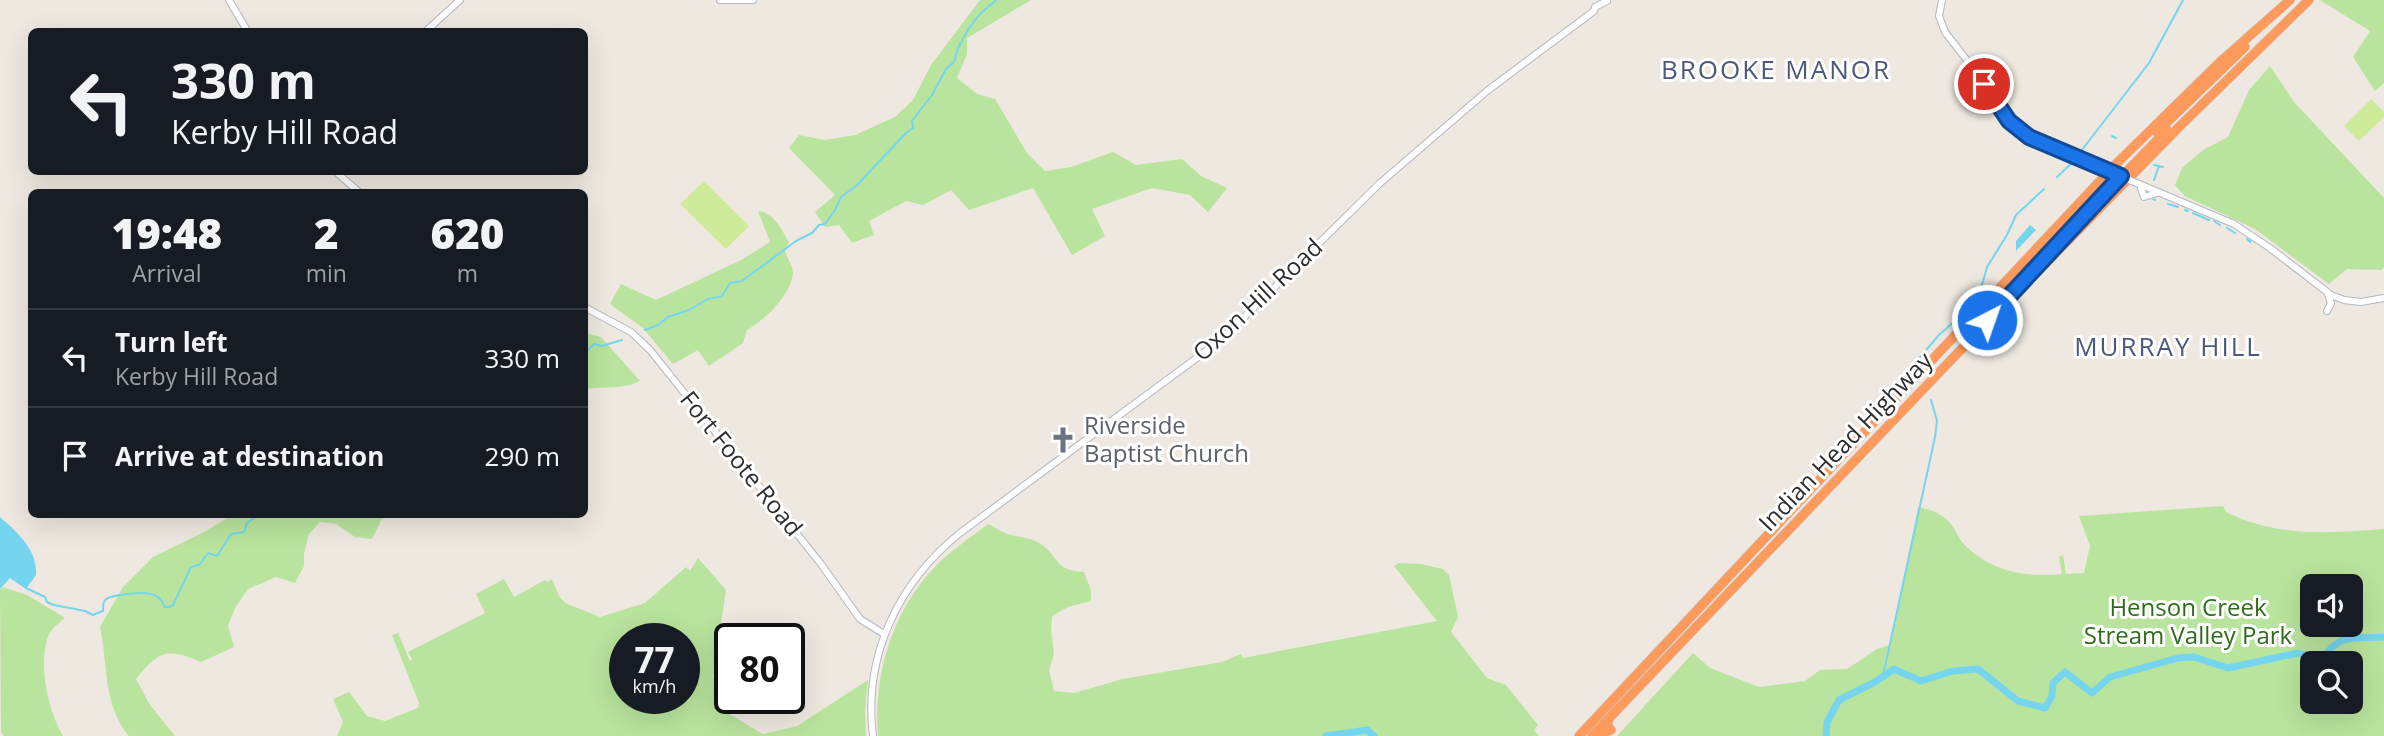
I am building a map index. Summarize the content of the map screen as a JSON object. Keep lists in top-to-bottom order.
{
  "streets": {
    "highway": ["Indian Head Highway"],
    "main road": ["Oxon Hill Road", "Fort Foote Road"]
  },
  "crossings": [
    ["Oxon Hill Road", "Fort Foote Road"]
  ],
  "districts": ["BROOKE MANOR", "MURRAY HILL"],
  "parks": ["Henson Creek Stream Valley Park"],
  "places": {
    "church": ["Riverside Baptist Church"]
  },
  "page": {
    "turn": ["330 m", "Kerby Hill Road"],
    "eta": [
      "19:48",
      "Arrival",
      "2",
      "min",
      "620",
      "m"
    ],
    "list": [
      {
        "name": "Turn left",
        "note": "Kerby Hill Road",
        "value": "330 m"
      },
      {
        "name": "Arrive at destination",
        "value": "290 m"
      }
    ],
    "speed": "77 km/h",
    "limit": "80"
  }
}
